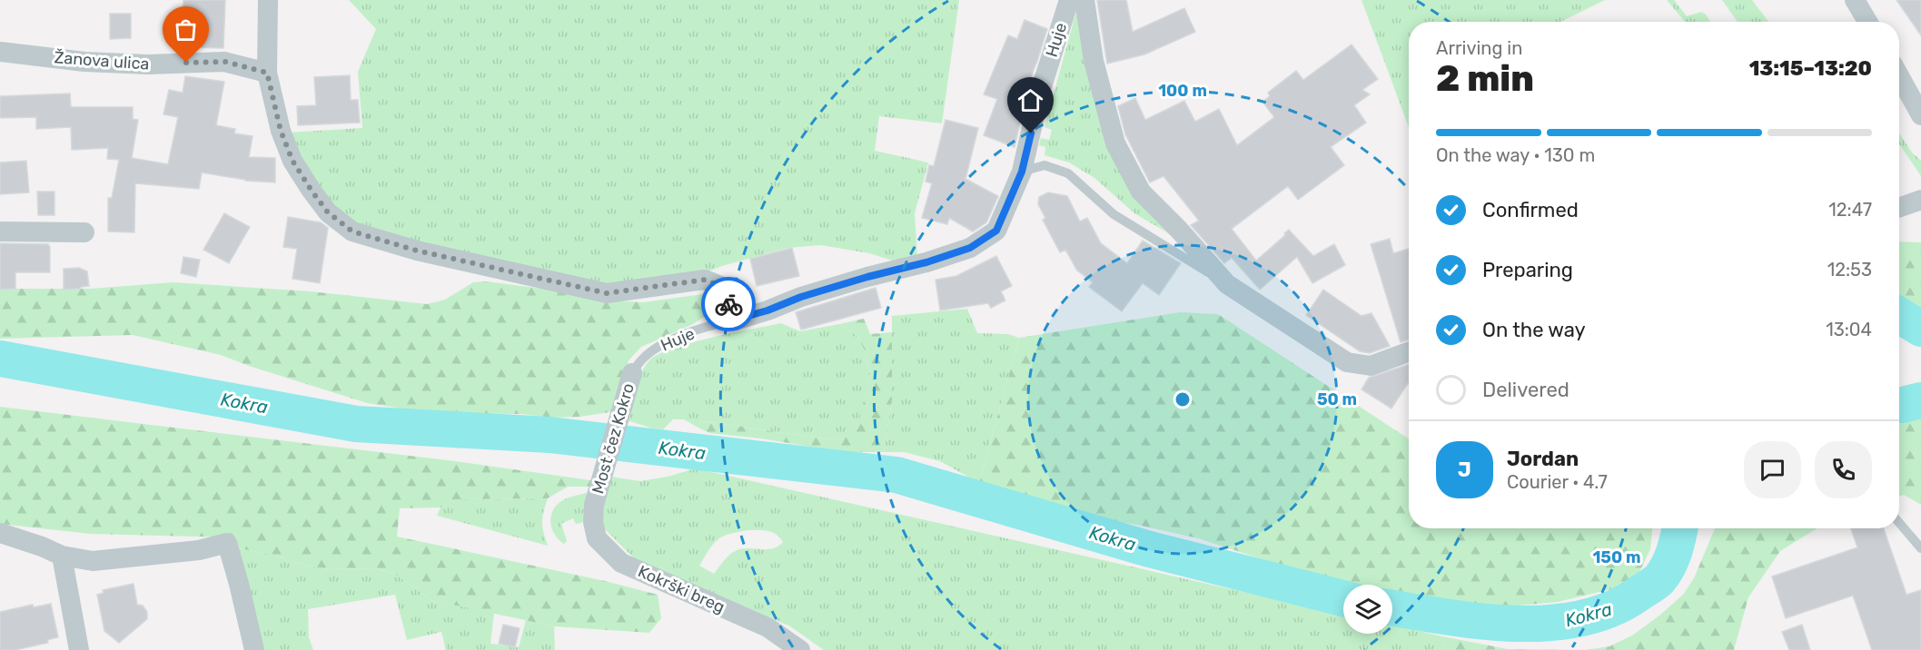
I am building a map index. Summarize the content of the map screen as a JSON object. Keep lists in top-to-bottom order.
{
  "streets": {
    "street": [
      "Huje",
      "Žanova ulica",
      "Most čez Kokro",
      "Kokrški breg"
    ]
  },
  "crossings": [
    ["Huje", "Most čez Kokro"],
    ["Most čez Kokro", "Kokrški breg"]
  ],
  "water": ["Kokra"],
  "page": {
    "heading": ["2 min", "Arriving in", "13:15–13:20"],
    "panel": ["Jordan", "Courier · 4.7"],
    "bar": "On the way · 130 m",
    "list": [
      ["Confirmed", "12:47"],
      ["Preparing", "12:53"],
      ["On the way", "13:04"],
      "Delivered"
    ],
    "round": "J"
  },
  "rings": ["100 m", "50 m", "150 m"]
}
